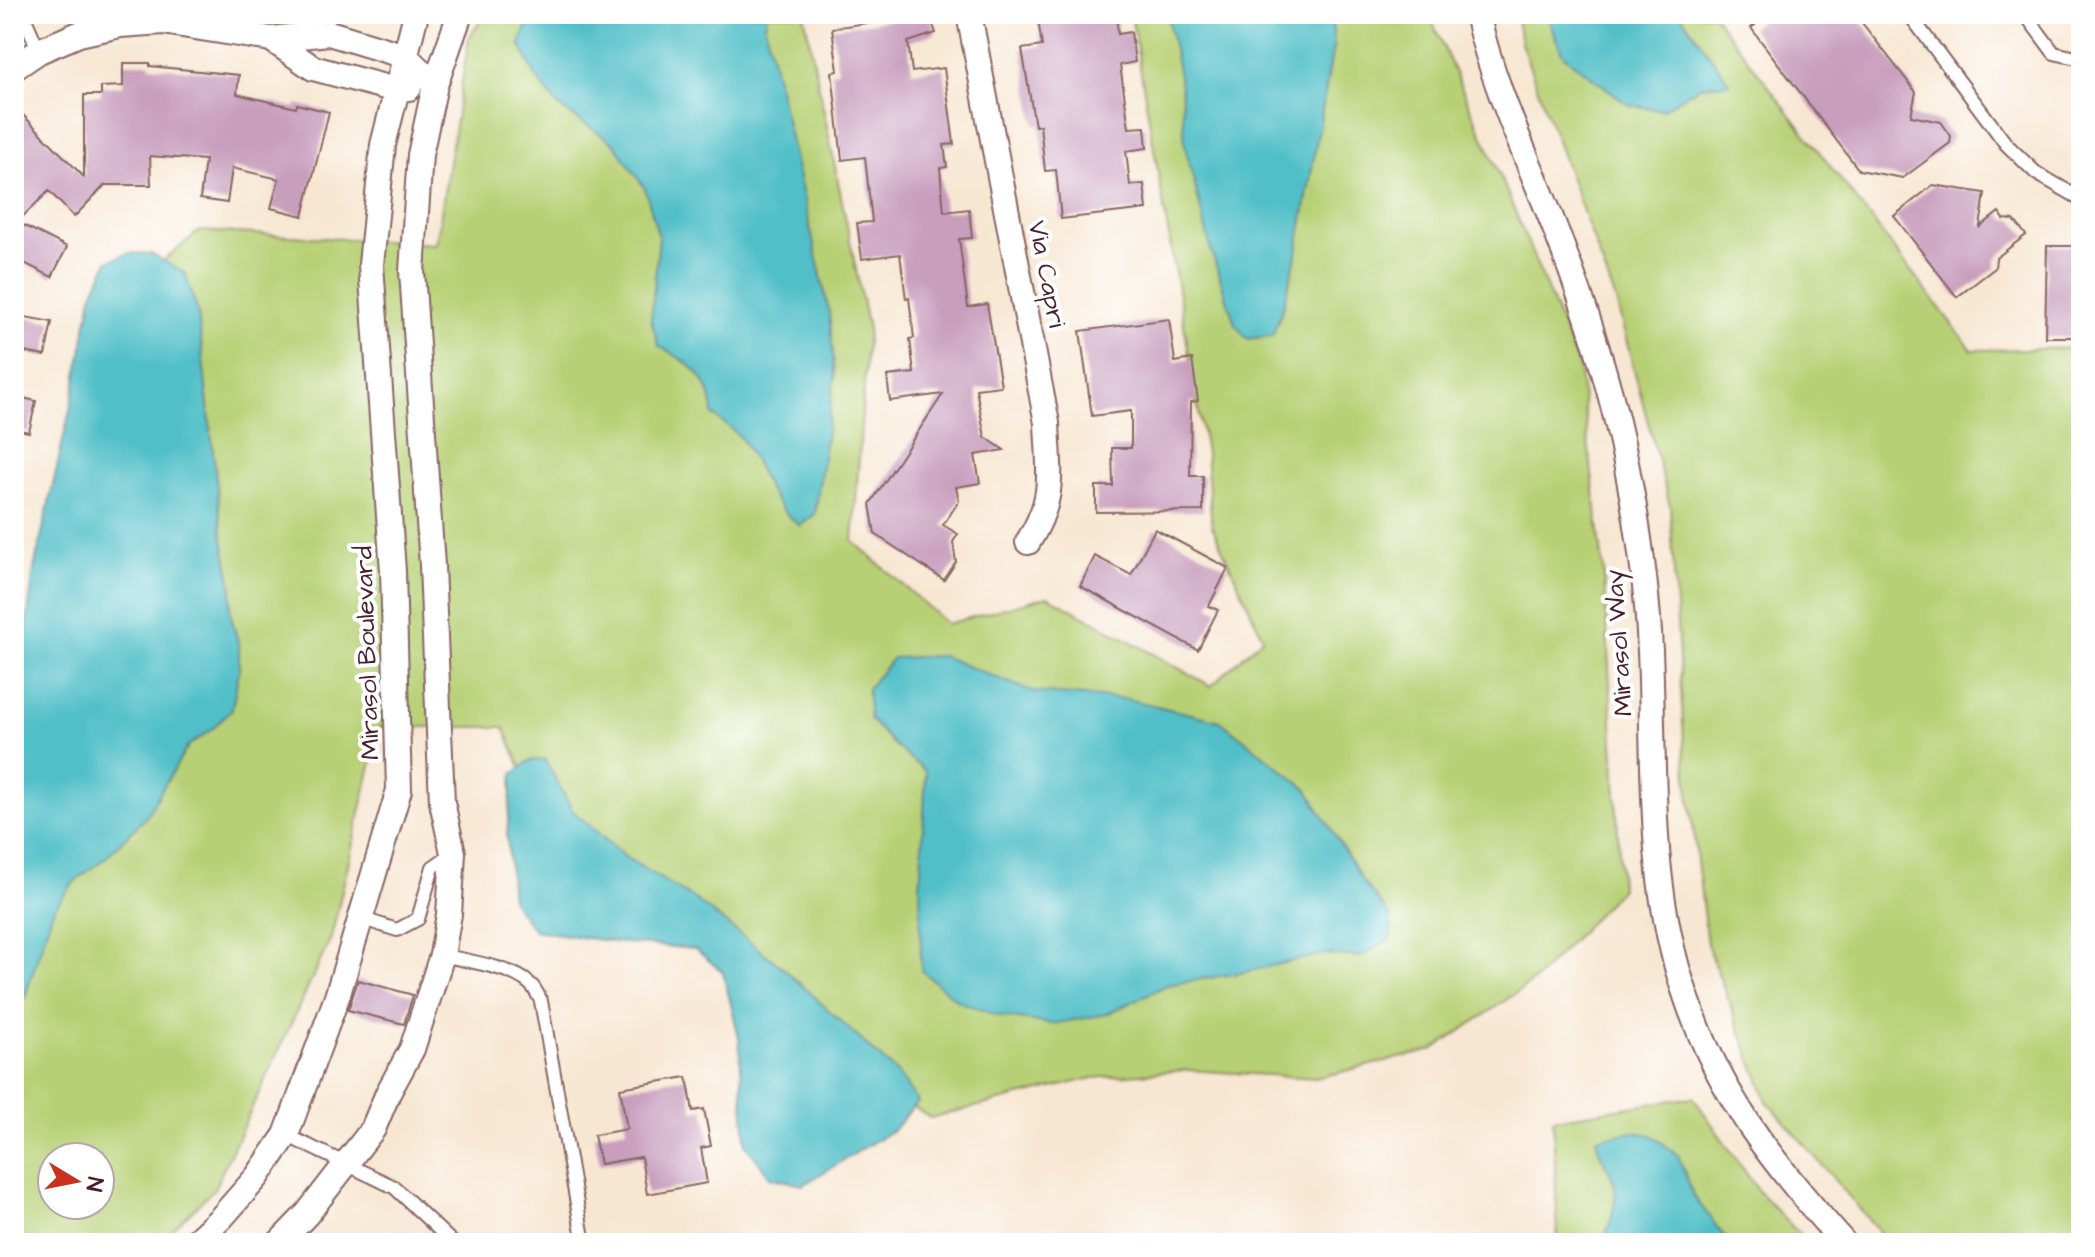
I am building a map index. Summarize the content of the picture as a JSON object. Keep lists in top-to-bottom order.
{
  "streets": {
    "street": ["Via Capri", "Mirasol Way", "Mirasol Boulevard"]
  },
  "north": "right"
}
